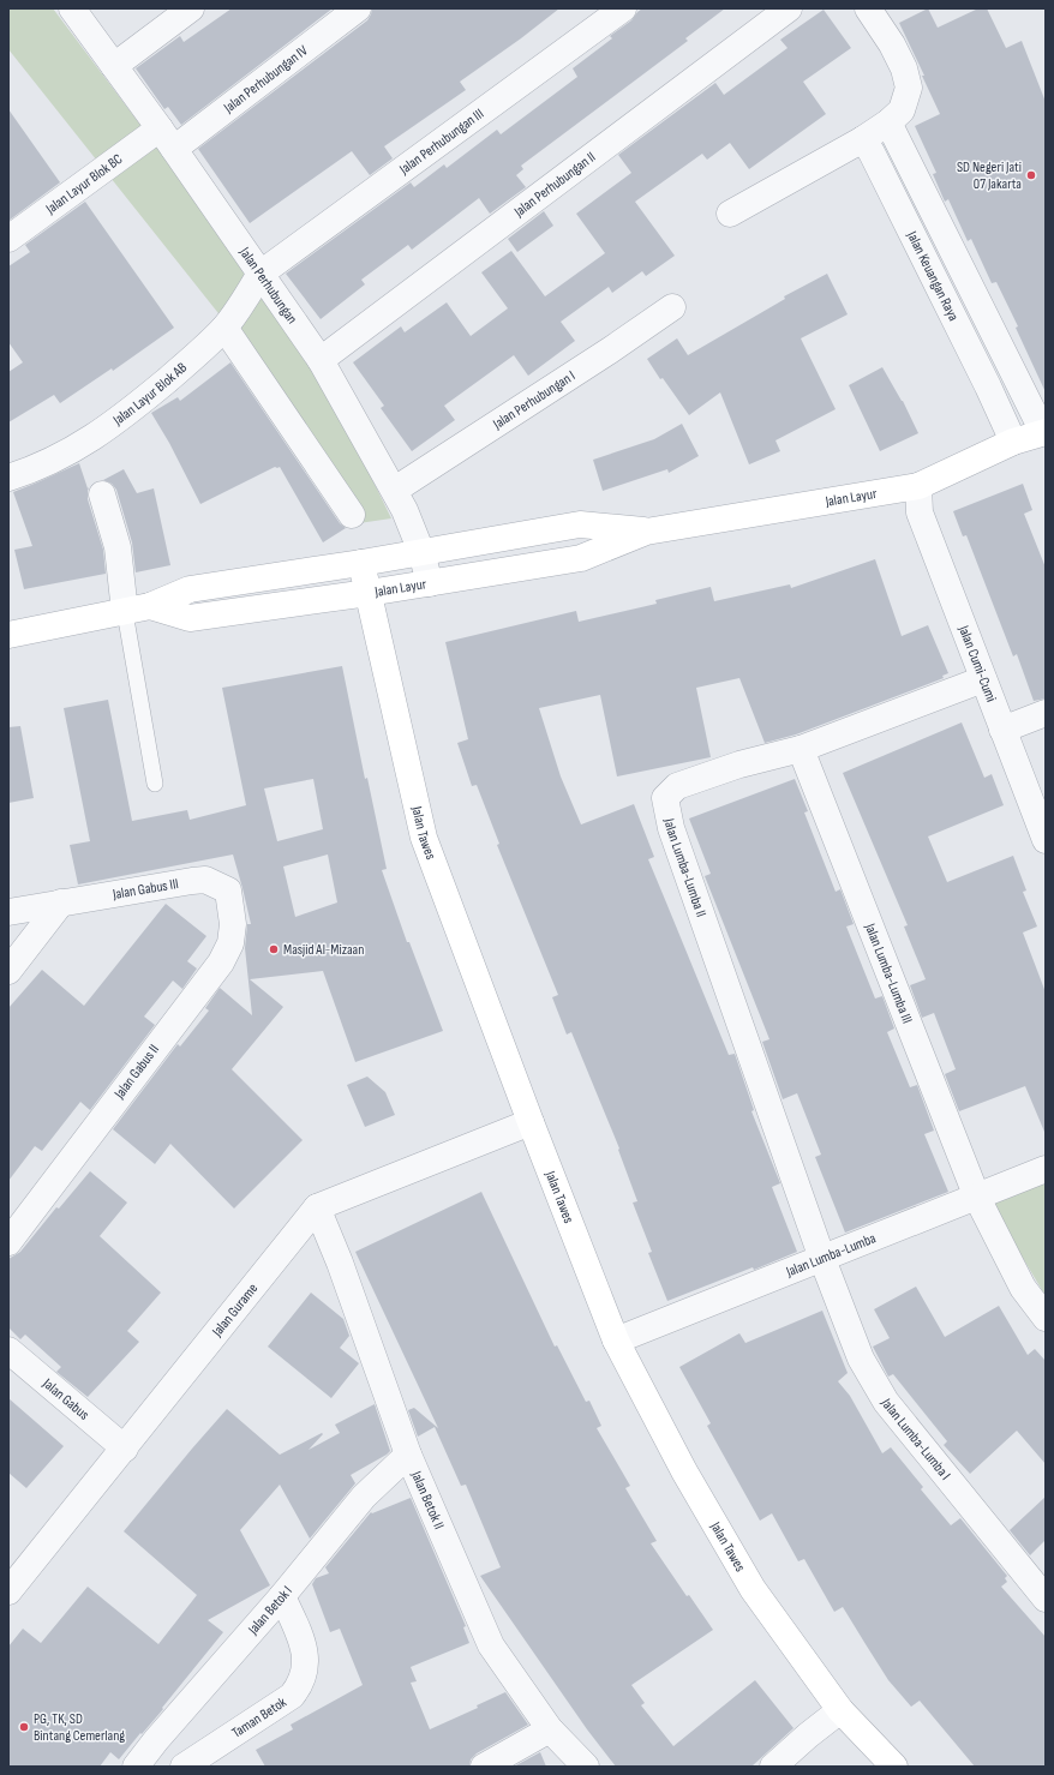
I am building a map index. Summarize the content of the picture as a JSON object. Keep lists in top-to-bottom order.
{
  "streets": {
    "street": [
      "Jalan Perhubungan IV",
      "Jalan Perhubungan III",
      "Jalan Layur Blok BC",
      "Jalan Perhubungan II",
      "Jalan Keuangan Raya",
      "Jalan Perhubungan",
      "Jalan Layur Blok AB",
      "Jalan Perhubungan I",
      "Jalan Layur",
      "Jalan Cumi-Cumi",
      "Jalan Tawes",
      "Jalan Lumba-Lumba II",
      "Jalan Gabus III",
      "Jalan Lumba-Lumba III",
      "Jalan Gabus II",
      "Jalan Lumba-Lumba",
      "Jalan Gurame",
      "Jalan Gabus",
      "Jalan Lumba-Lumba I",
      "Jalan Betok II",
      "Jalan Betok I",
      "Taman Betok"
    ]
  },
  "crossings": [
    ["Jalan Perhubungan IV", "Jalan Layur Blok BC"],
    ["Jalan Perhubungan IV", "Jalan Perhubungan"],
    ["Jalan Perhubungan III", "Jalan Perhubungan"],
    ["Jalan Perhubungan III", "Jalan Layur Blok AB"],
    ["Jalan Layur Blok BC", "Jalan Perhubungan"],
    ["Jalan Perhubungan II", "Jalan Perhubungan"],
    ["Jalan Keuangan Raya", "Jalan Layur"],
    ["Jalan Perhubungan", "Jalan Layur Blok AB"],
    ["Jalan Perhubungan", "Jalan Perhubungan I"],
    ["Jalan Perhubungan", "Jalan Layur"],
    ["Jalan Layur", "Jalan Cumi-Cumi"],
    ["Jalan Layur", "Jalan Tawes"],
    ["Jalan Cumi-Cumi", "Jalan Lumba-Lumba II"],
    ["Jalan Tawes", "Jalan Lumba-Lumba"],
    ["Jalan Tawes", "Jalan Gurame"],
    ["Jalan Lumba-Lumba II", "Jalan Lumba-Lumba III"],
    ["Jalan Lumba-Lumba II", "Jalan Lumba-Lumba"],
    ["Jalan Lumba-Lumba II", "Jalan Lumba-Lumba I"],
    ["Jalan Gabus III", "Jalan Gabus II"],
    ["Jalan Lumba-Lumba III", "Jalan Lumba-Lumba"],
    ["Jalan Lumba-Lumba", "Jalan Lumba-Lumba I"],
    ["Jalan Gurame", "Jalan Gabus"],
    ["Jalan Gurame", "Jalan Betok II"],
    ["Jalan Betok II", "Jalan Betok I"],
    ["Jalan Betok I", "Taman Betok"]
  ],
  "places": ["SD Negeri Jati 07 Jakarta", "Masjid Al-Mizaan", "PG, TK, SD Bintang Cemerlang"]
}
